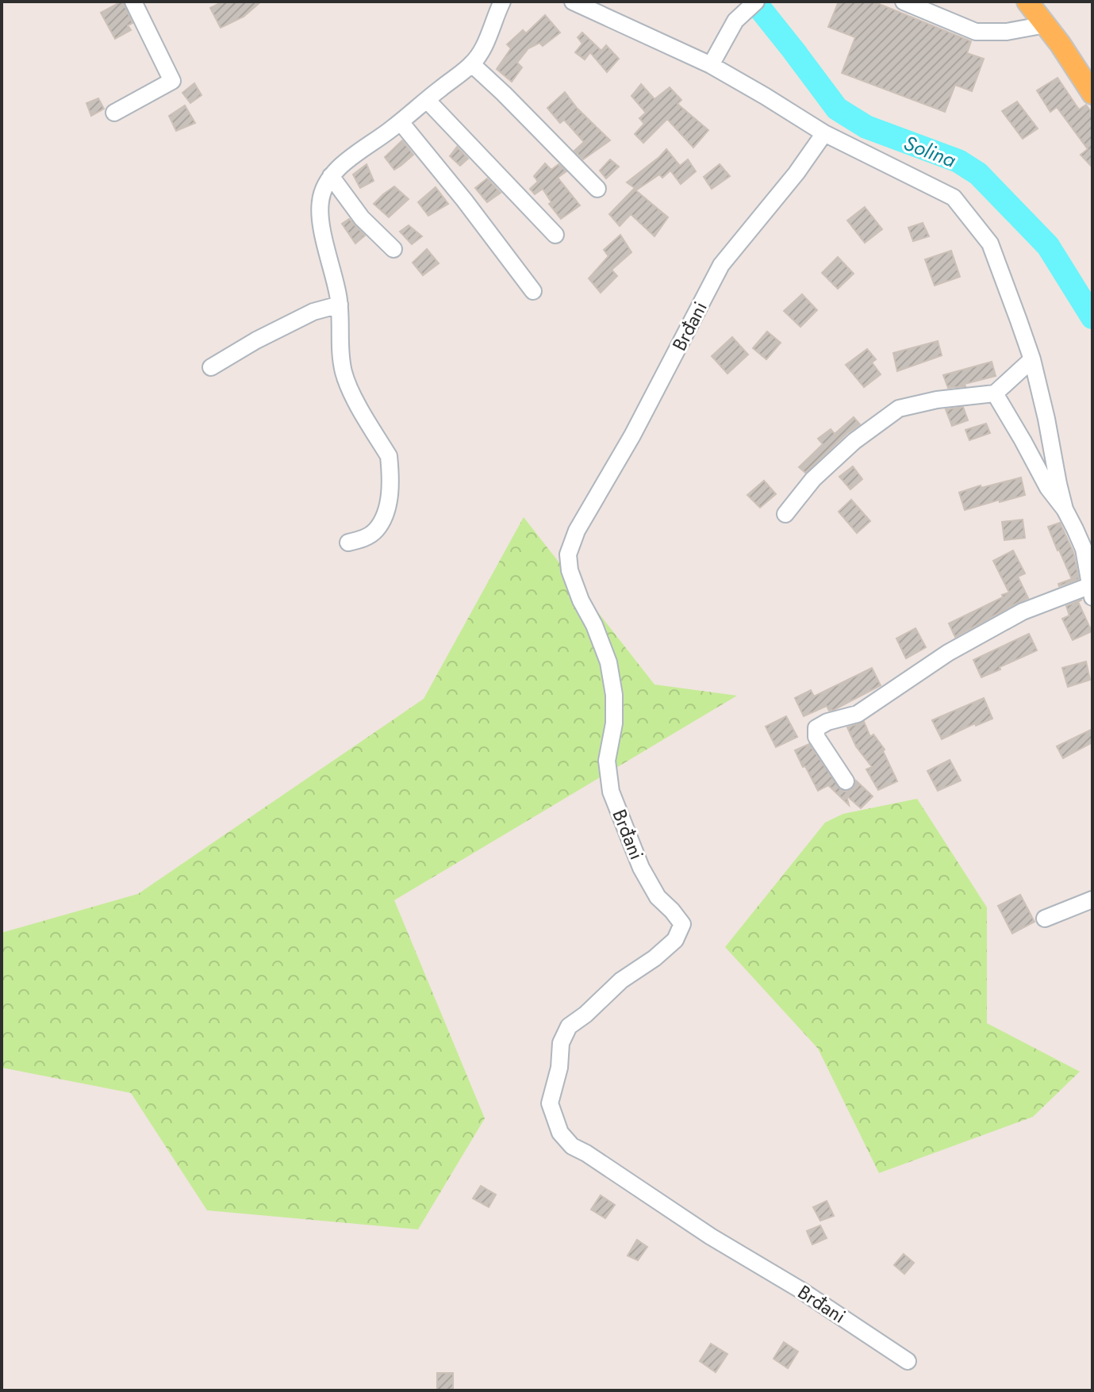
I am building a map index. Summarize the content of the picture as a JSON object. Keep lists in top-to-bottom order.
{
  "streets": {
    "street": ["Brđani"]
  },
  "water": ["Solina"]
}
